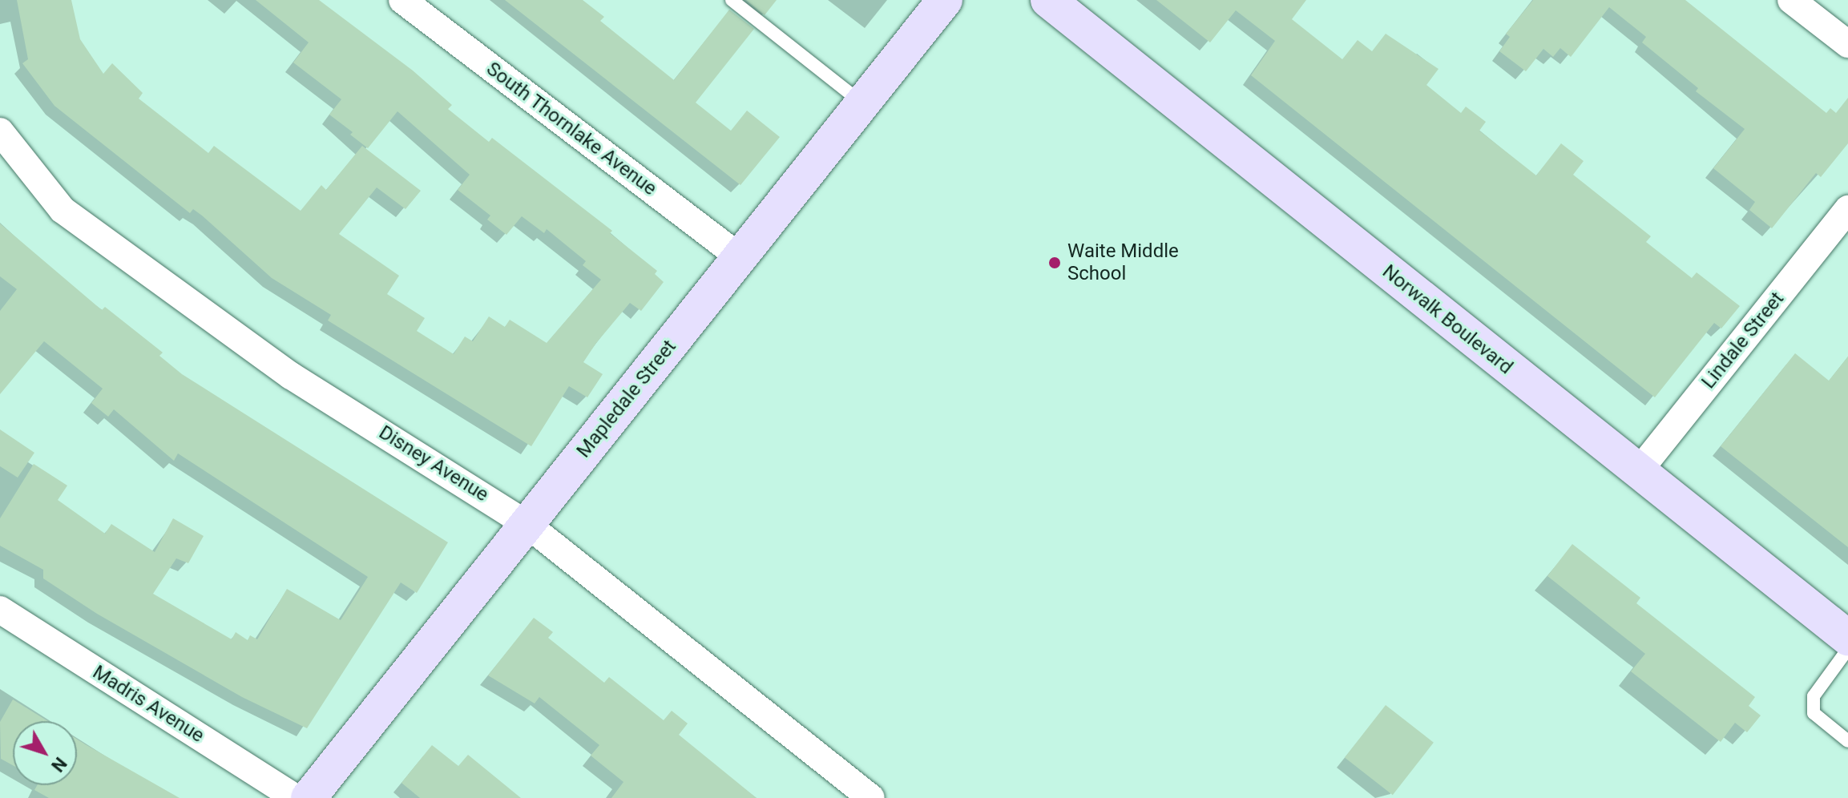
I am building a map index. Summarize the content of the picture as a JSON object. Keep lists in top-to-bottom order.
{
  "streets": {
    "street": [
      "South Thornlake Avenue",
      "Norwalk Boulevard",
      "Lindale Street",
      "Mapledale Street",
      "Disney Avenue",
      "Madris Avenue"
    ]
  },
  "crossings": [
    ["South Thornlake Avenue", "Mapledale Street"],
    ["Norwalk Boulevard", "Lindale Street"],
    ["Mapledale Street", "Disney Avenue"]
  ],
  "places": ["Waite Middle School"],
  "north": "bottom right"
}
